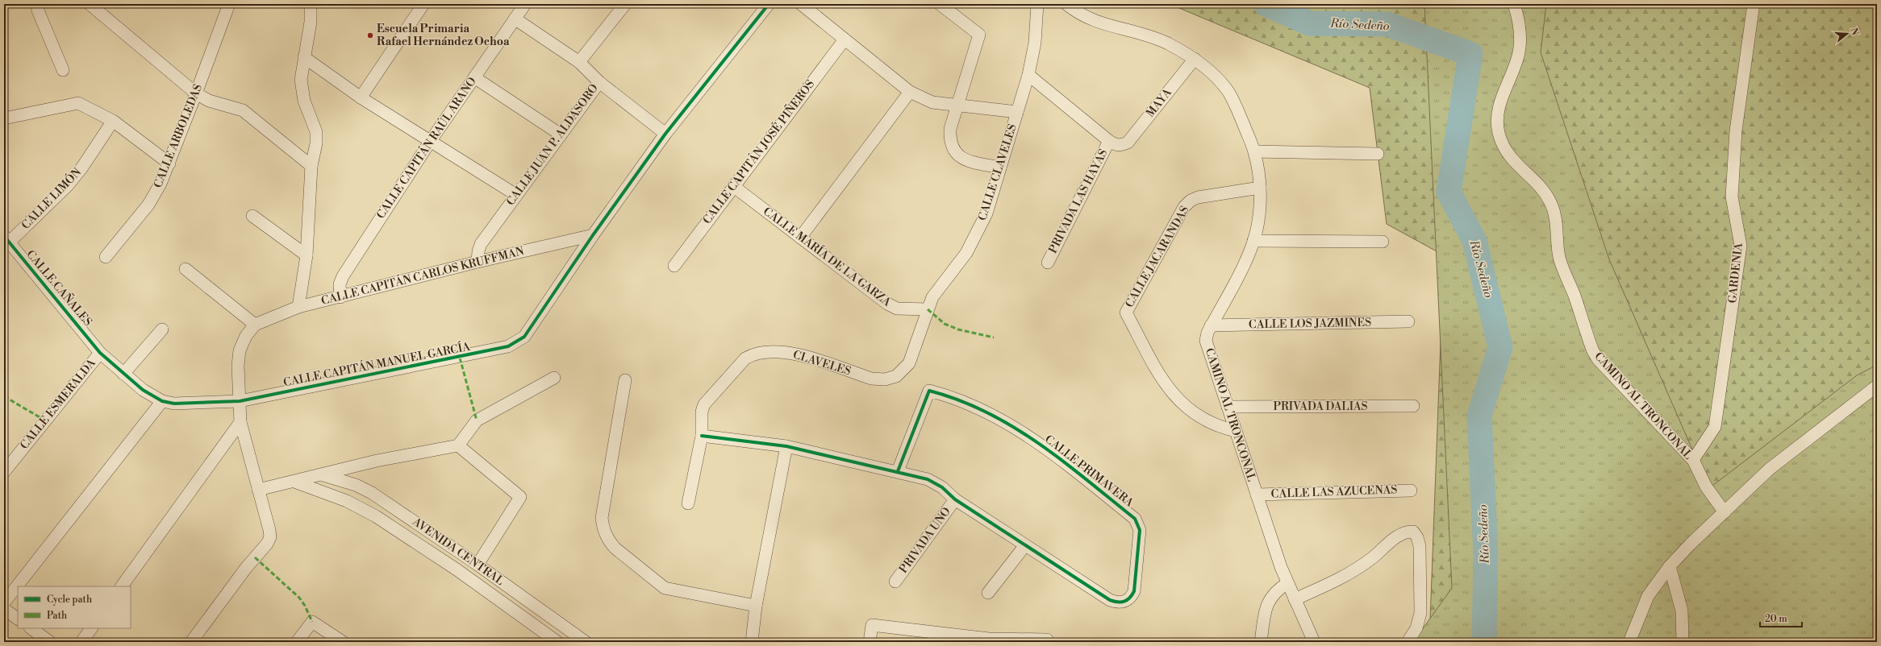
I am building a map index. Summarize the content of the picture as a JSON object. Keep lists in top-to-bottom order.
{
  "streets": {
    "street": [
      "MAYA",
      "CALLE ARBOLEDAS",
      "CALLE JUAN P. ALDASORO",
      "CALLE CAPITÁN RAÚL ARANO",
      "CALLE CAPITÁN JOSÉ PIÑEROS",
      "CALLE CLAVELES",
      "CALLE LIMÓN",
      "PRIVADA LAS HAYAS",
      "CALLE MARÍA DE LA GARZA",
      "CALLE JACARANDAS",
      "GARDENIA",
      "CALLE CAPITÁN CARLOS KRUFFMAN",
      "CALLE CAÑALES",
      "CALLE LOS JAZMINES",
      "CLAVELES",
      "CALLE CAPITÁN MANUEL GARCÍA",
      "CALLE ESMERALDA",
      "CAMINO AL TRONCONAL",
      "PRIVADA DALIAS",
      "CALLE PRIMAVERA",
      "CALLE LAS AZUCENAS",
      "PRIVADA UNO",
      "AVENIDA CENTRAL"
    ]
  },
  "crossings": [
    ["MAYA", "PRIVADA LAS HAYAS"],
    ["MAYA", "CAMINO AL TRONCONAL"],
    ["CALLE JUAN P. ALDASORO", "CALLE CAPITÁN RAÚL ARANO"],
    ["CALLE JUAN P. ALDASORO", "CALLE CAPITÁN CARLOS KRUFFMAN"],
    ["CALLE CAPITÁN RAÚL ARANO", "CALLE CAPITÁN CARLOS KRUFFMAN"],
    ["CALLE CAPITÁN JOSÉ PIÑEROS", "CALLE MARÍA DE LA GARZA"],
    ["CALLE CLAVELES", "CALLE MARÍA DE LA GARZA"],
    ["CALLE CLAVELES", "CLAVELES"],
    ["CALLE LIMÓN", "CALLE CAÑALES"],
    ["CALLE JACARANDAS", "CAMINO AL TRONCONAL"],
    ["GARDENIA", "CAMINO AL TRONCONAL"],
    ["CALLE CAPITÁN CARLOS KRUFFMAN", "CALLE CAPITÁN MANUEL GARCÍA"],
    ["CALLE CAÑALES", "CALLE CAPITÁN MANUEL GARCÍA"],
    ["CALLE CAÑALES", "CALLE ESMERALDA"],
    ["CALLE LOS JAZMINES", "CAMINO AL TRONCONAL"],
    ["CAMINO AL TRONCONAL", "PRIVADA DALIAS"],
    ["CAMINO AL TRONCONAL", "CALLE LAS AZUCENAS"]
  ],
  "water": ["Río Sedeño"],
  "places": ["Escuela Primaria Rafael Hernández Ochoa"],
  "legend": ["Cycle path", "Path"],
  "scale_bar": "20 m",
  "north": "right"
}
